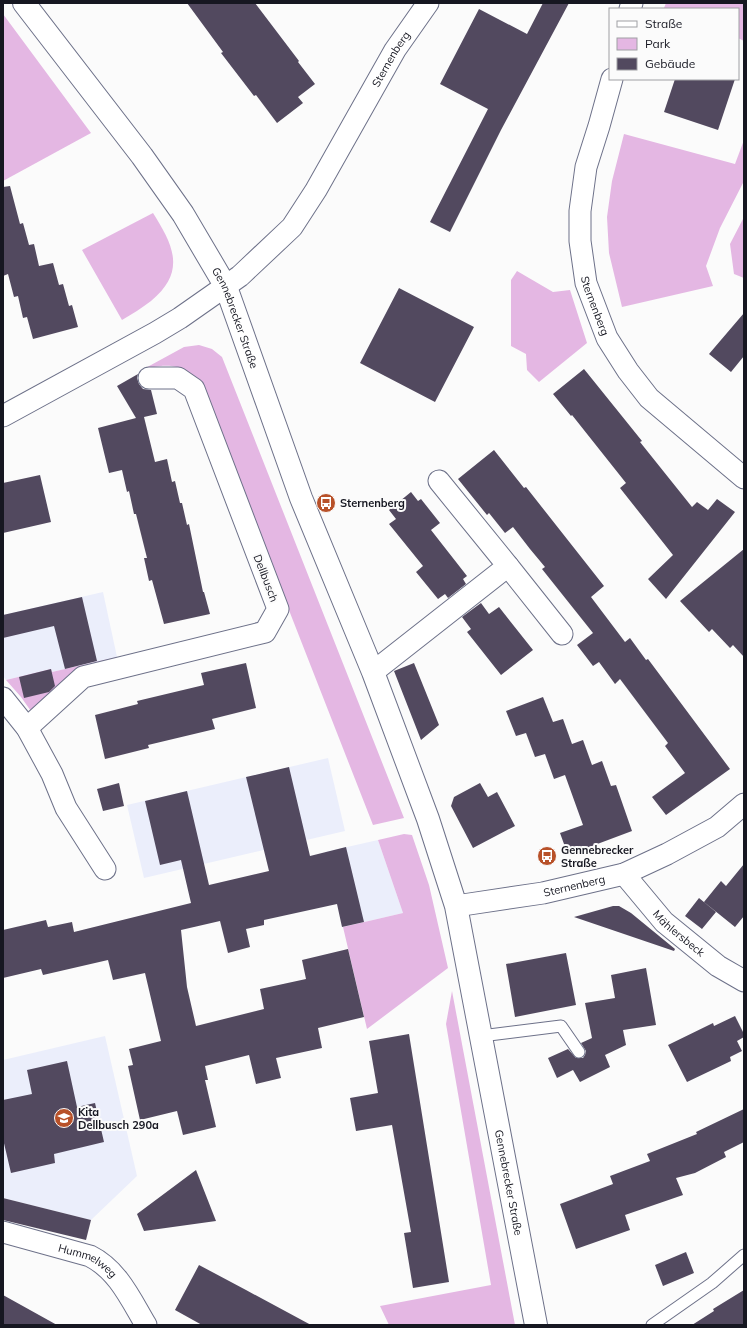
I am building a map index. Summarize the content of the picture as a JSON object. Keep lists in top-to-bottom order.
{
  "streets": {
    "main road": ["Gennebrecker Straße"],
    "street": [
      "Sternenberg",
      "Dellbusch",
      "Mählersbeck",
      "Hummelweg"
    ]
  },
  "crossings": [
    ["Sternenberg", "Gennebrecker Straße"],
    ["Sternenberg", "Mählersbeck"]
  ],
  "places": {
    "bus stop": ["Sternenberg", "Gennebrecker Straße"],
    "school or university": ["Kita Dellbusch 290a"]
  },
  "legend": ["Straße", "Park", "Gebäude"]
}
